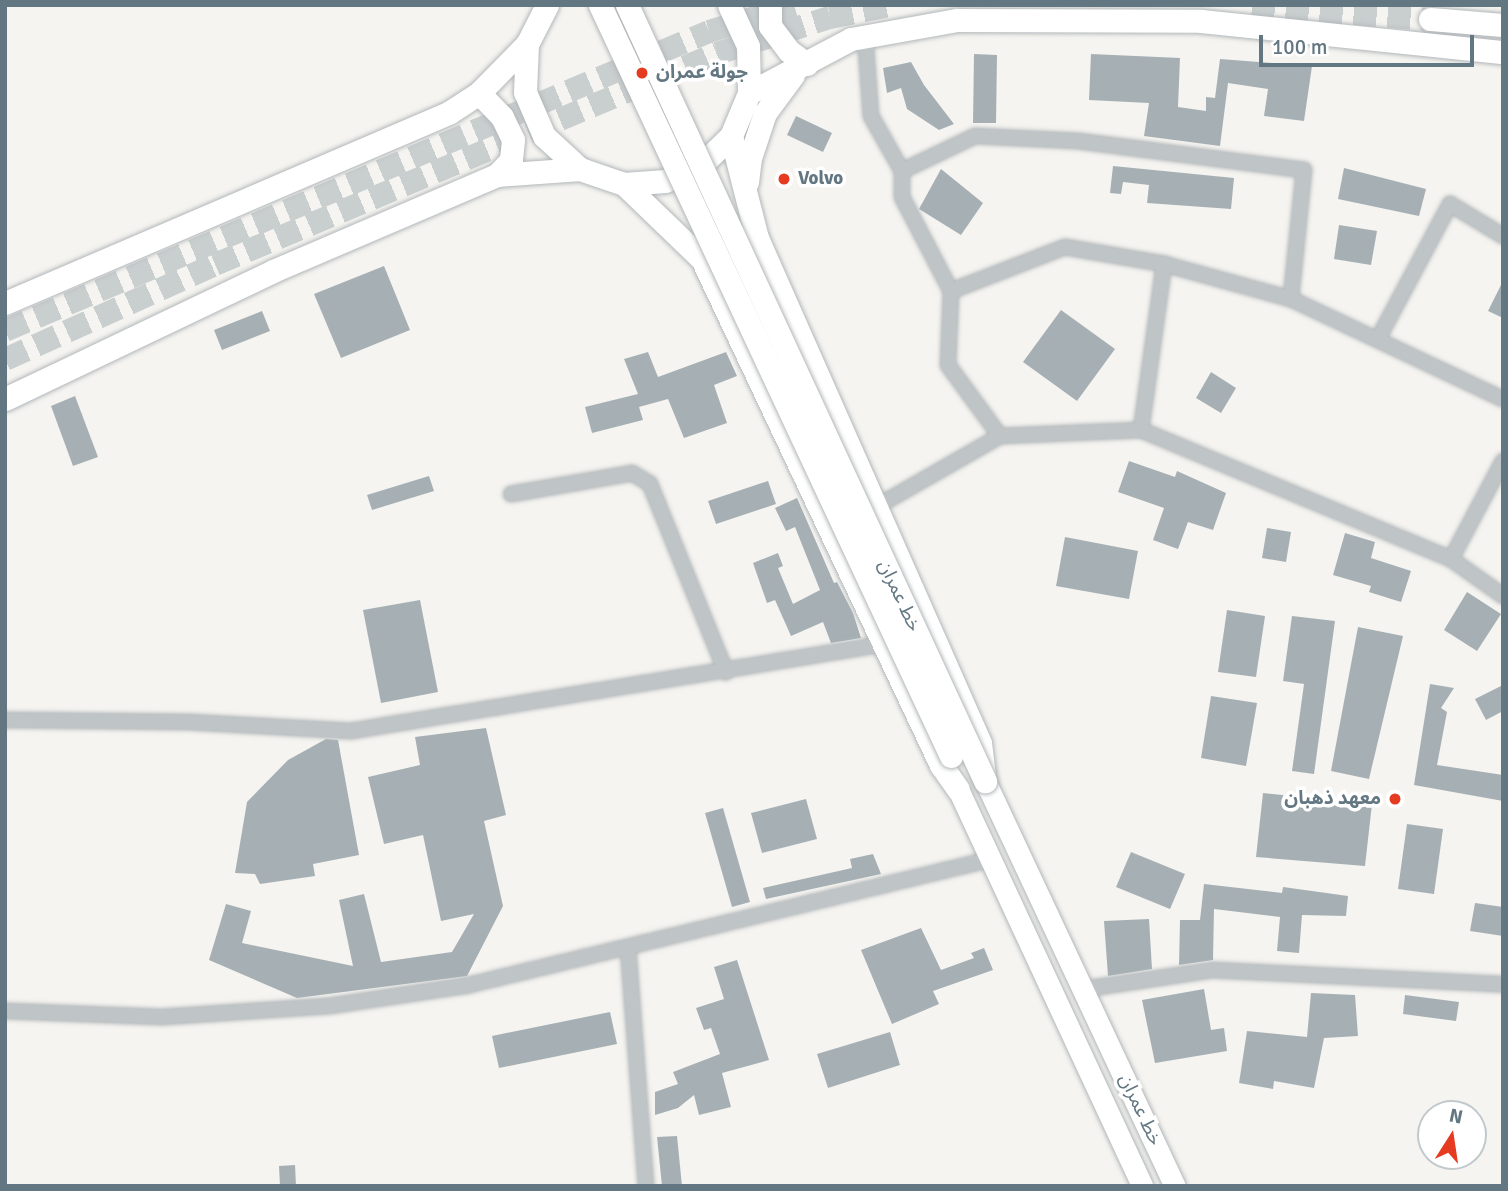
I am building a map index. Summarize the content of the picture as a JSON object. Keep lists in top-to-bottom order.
{
  "streets": {
    "highway": ["خط عمران"]
  },
  "places": ["جولة عمران", "Volvo", "معهد ذهبان"],
  "scale_bar": "100 m",
  "north": "top"
}
